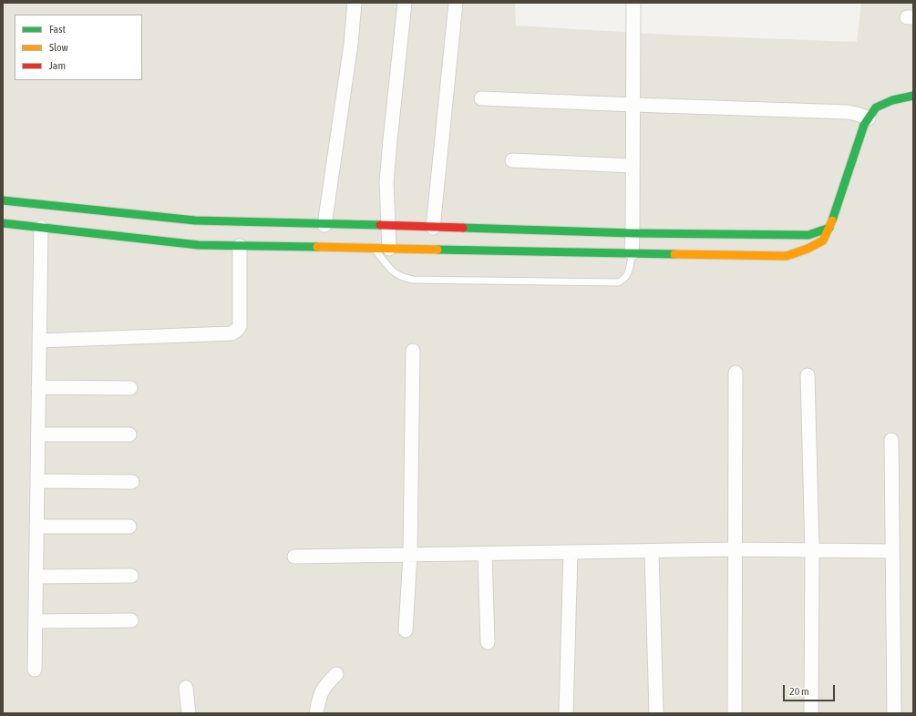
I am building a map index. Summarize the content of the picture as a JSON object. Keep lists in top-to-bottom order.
{
  "legend": ["Fast", "Slow", "Jam"],
  "scale_bar": "20 m"
}
